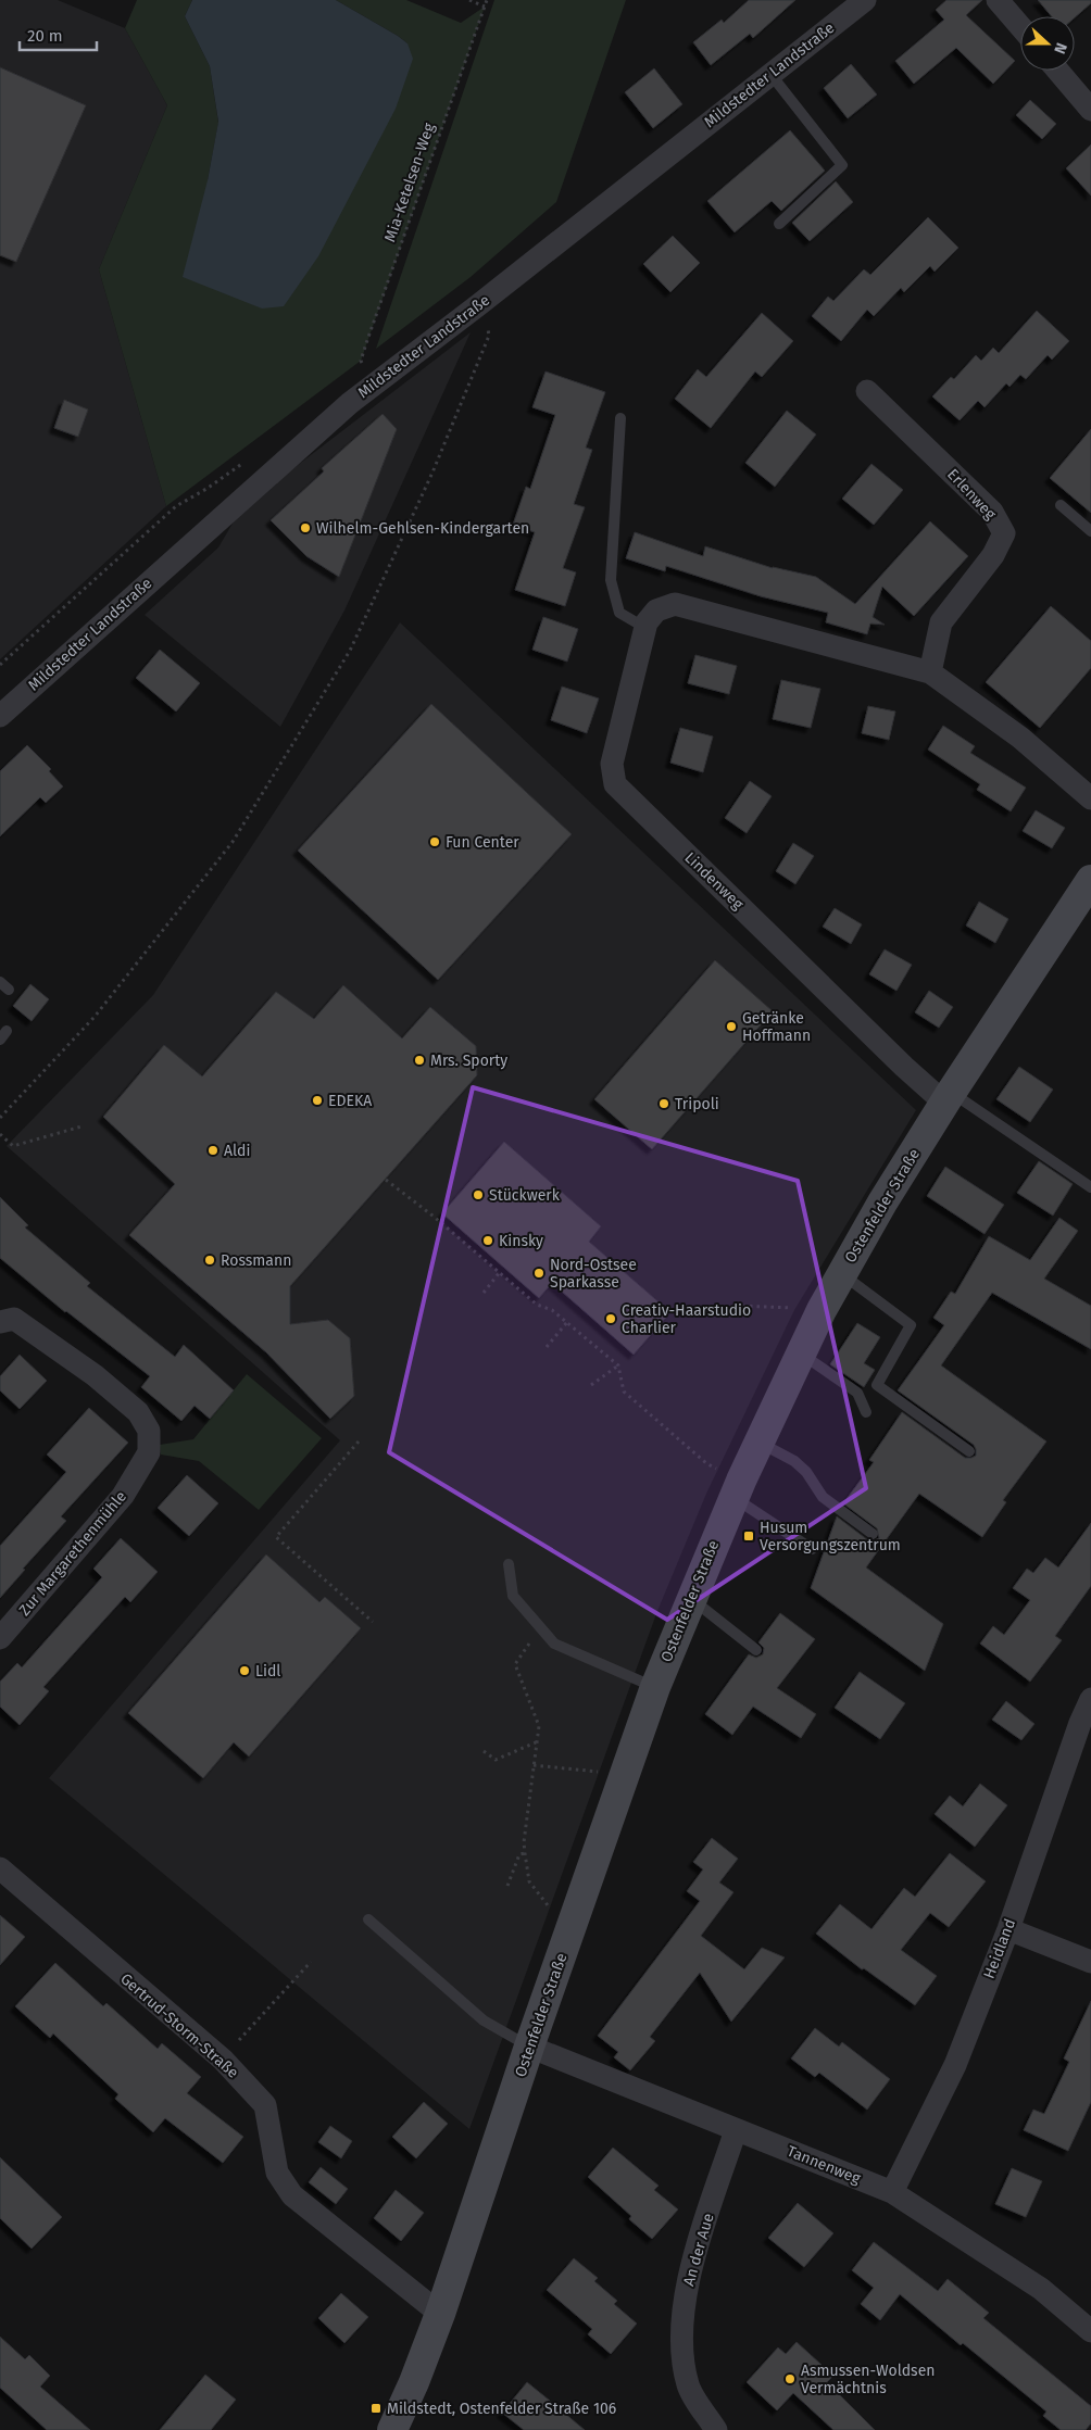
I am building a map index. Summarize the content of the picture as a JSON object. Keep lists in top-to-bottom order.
{
  "streets": {
    "main road": ["Ostenfelder Straße"],
    "street": [
      "Mildstedter Landstraße",
      "Erlenweg",
      "Lindenweg",
      "Zur Margarethenmühle",
      "Heidland",
      "Gertrud-Storm-Straße",
      "Tannenweg",
      "An der Aue"
    ],
    "path": ["Mia-Ketelsen-Weg"]
  },
  "crossings": [
    ["Lindenweg", "Ostenfelder Straße"],
    ["Ostenfelder Straße", "Gertrud-Storm-Straße"],
    ["Ostenfelder Straße", "Tannenweg"],
    ["Heidland", "Tannenweg"],
    ["Tannenweg", "An der Aue"]
  ],
  "places": {
    "other": [
      "Wilhelm-Gehlsen-Kindergarten",
      "Fun Center",
      "Getränke Hoffmann",
      "Mrs. Sporty",
      "EDEKA",
      "Tripoli",
      "Aldi",
      "Stückwerk",
      "Kinsky",
      "Rossmann",
      "Nord-Ostsee Sparkasse",
      "Creativ-Haarstudio Charlier",
      "Lidl",
      "Asmussen-Woldsen Vermächtnis"
    ],
    "transit": ["Husum Versorgungszentrum", "Mildstedt, Ostenfelder Straße 106"]
  },
  "scale_bar": "20 m",
  "north": "right"
}
